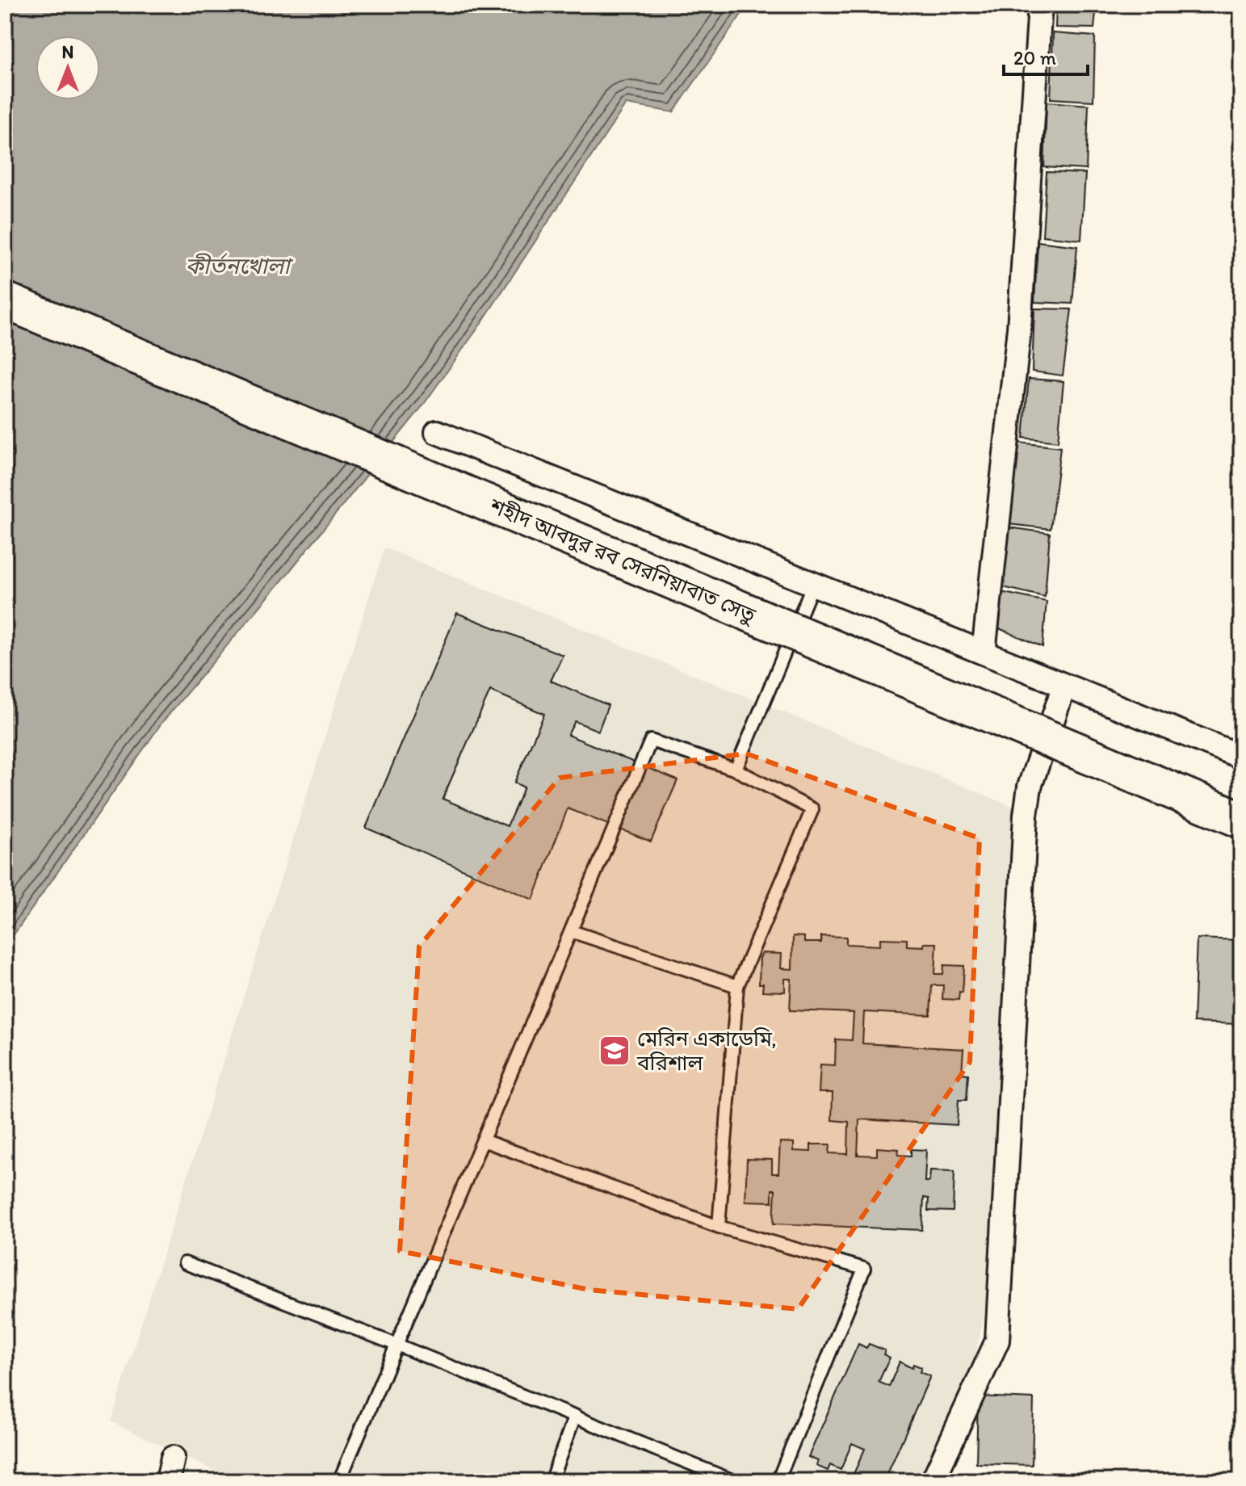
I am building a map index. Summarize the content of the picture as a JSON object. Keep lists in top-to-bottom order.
{
  "streets": {
    "highway": ["শহীদ আবদুর রব সেরনিয়াবাত সেতু"]
  },
  "water": ["কীর্তনখোলা"],
  "places": {
    "school or university": ["মেরিন একাডেমি, বরিশাল"]
  },
  "scale_bar": "20 m",
  "north": "top"
}
